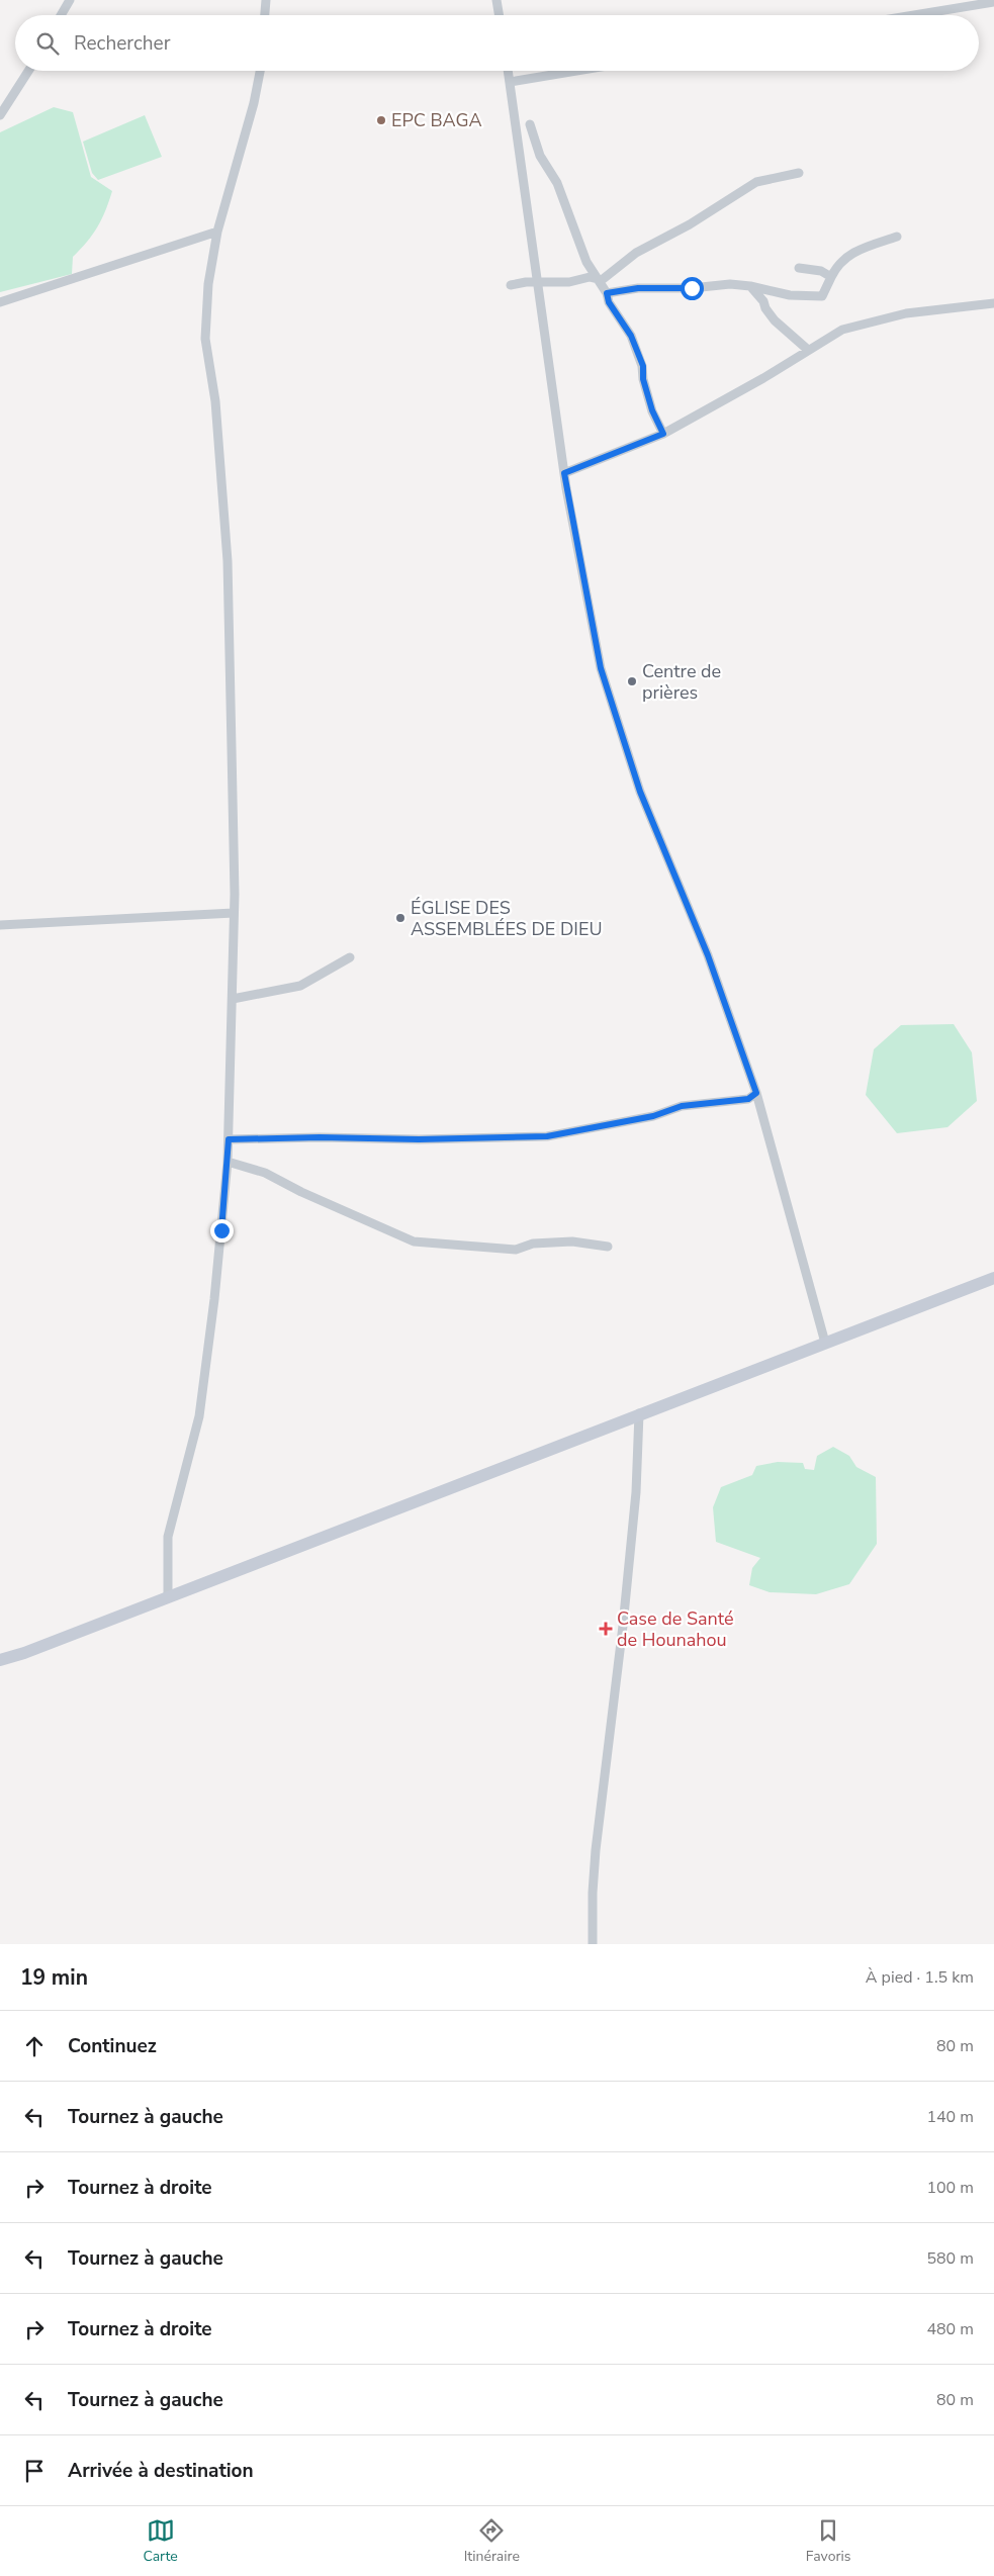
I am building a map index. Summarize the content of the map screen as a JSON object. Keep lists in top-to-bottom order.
{
  "places": {
    "other": ["EPC BAGA", "Centre de prières", "ÉGLISE DES ASSEMBLÉES DE DIEU"],
    "health": ["Case de Santé de Hounahou"]
  },
  "page": {
    "search": "Rechercher",
    "heading": ["19 min", "À pied · 1.5 km"],
    "list": [
      ["Continuez", "80 m"],
      ["Tournez à gauche", "140 m"],
      ["Tournez à droite", "100 m"],
      ["Tournez à gauche", "580 m"],
      ["Tournez à droite", "480 m"],
      ["Tournez à gauche", "80 m"],
      "Arrivée à destination"
    ],
    "nav": ["Carte", "Itinéraire", "Favoris"]
  }
}
